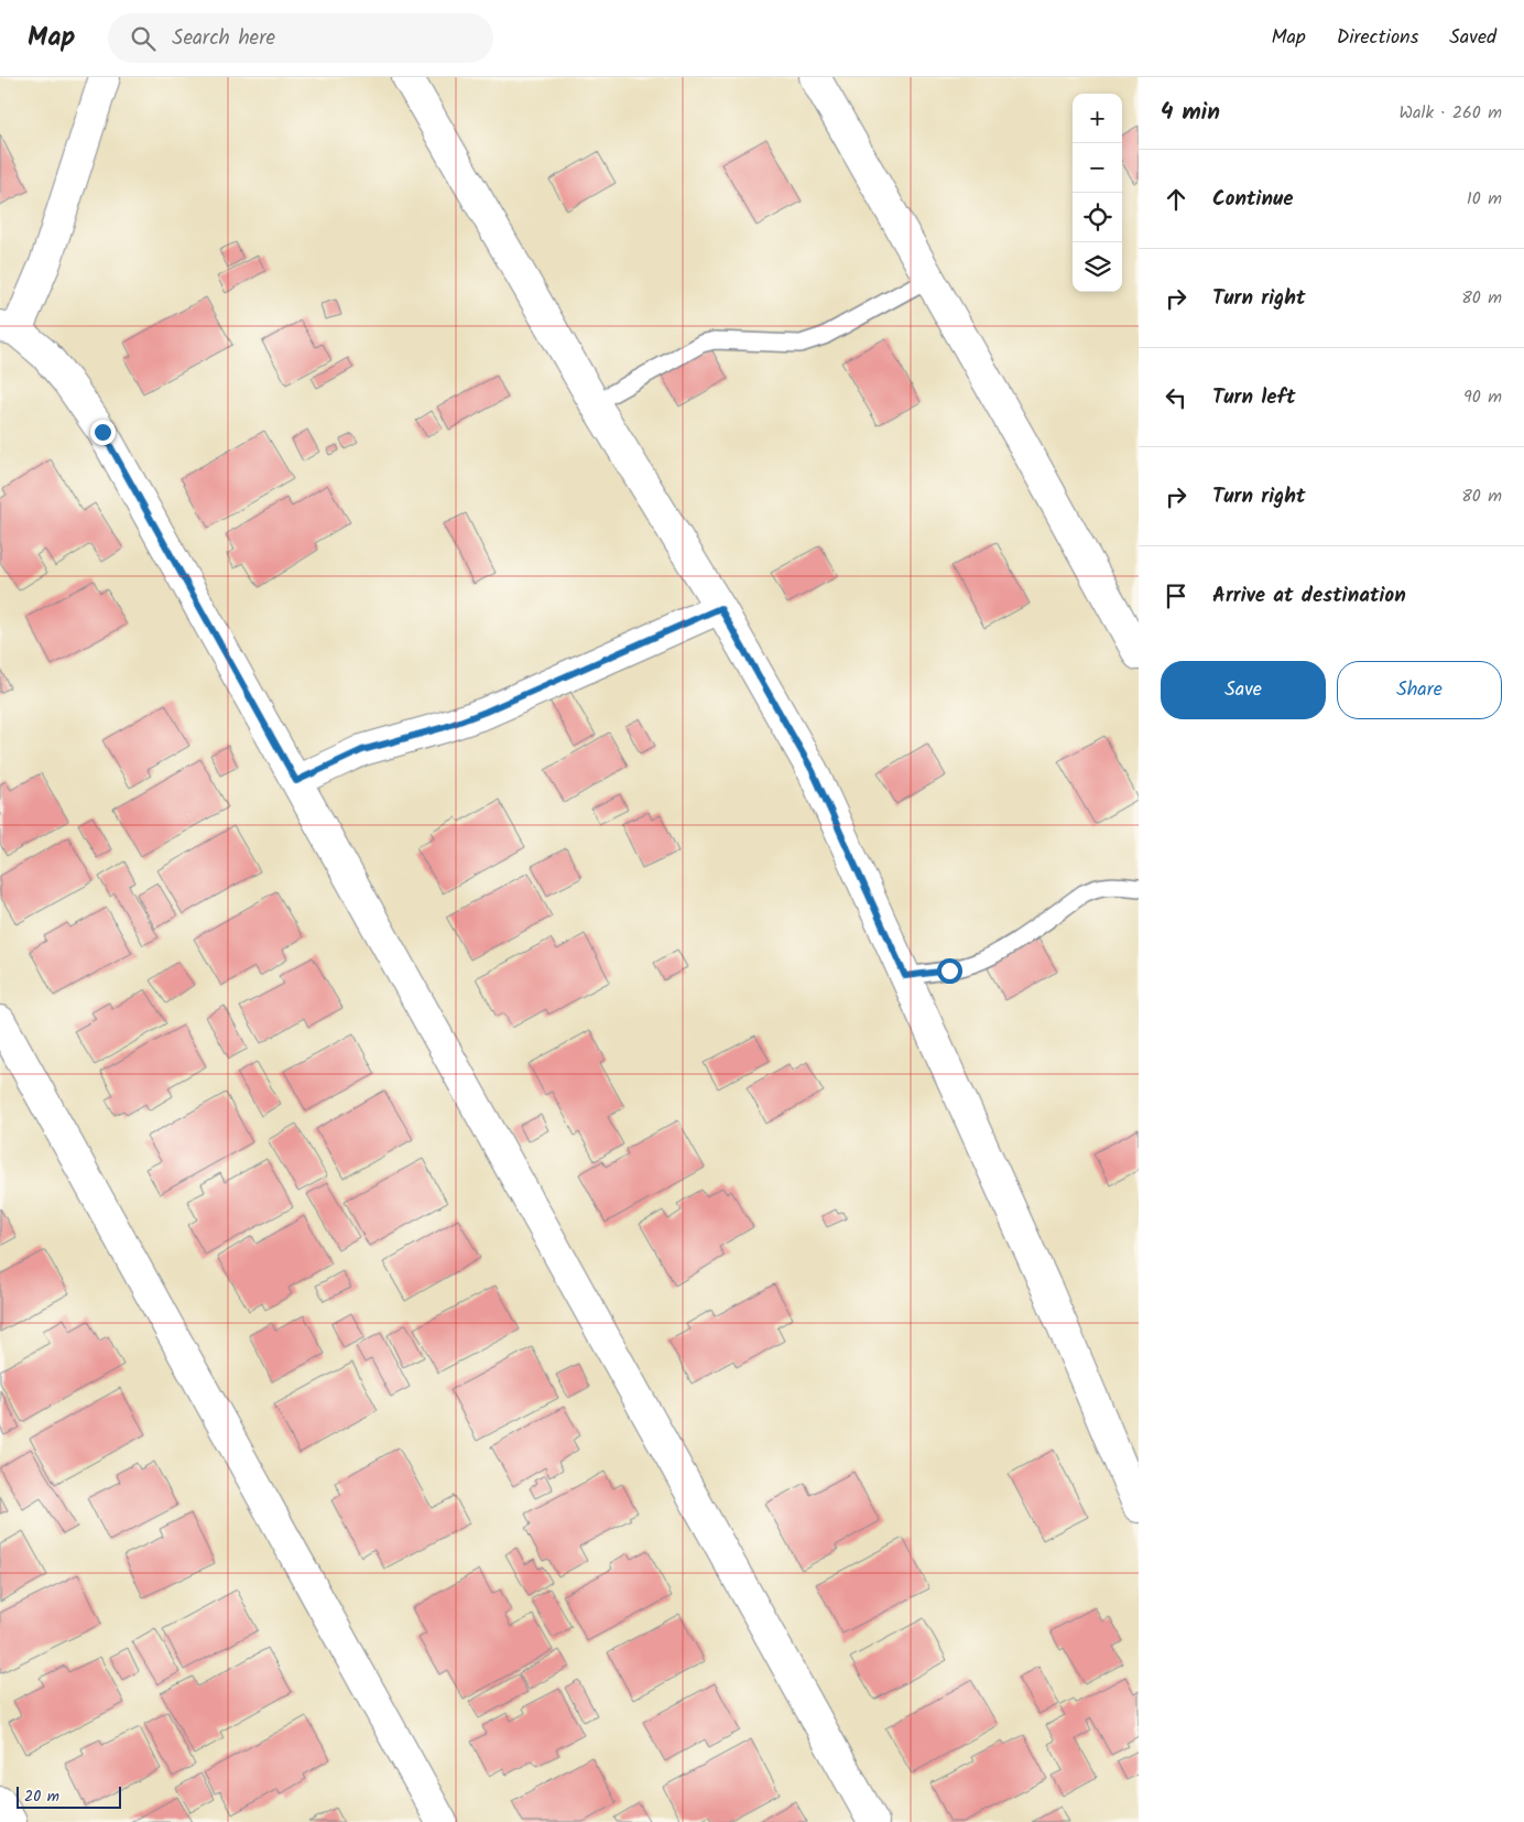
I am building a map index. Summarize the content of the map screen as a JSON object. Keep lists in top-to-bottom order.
{
  "scale_bar": "20 m",
  "page": {
    "header": "Map",
    "search": "Search here",
    "nav": ["Map", "Directions", "Saved"],
    "heading": ["4 min", "Walk · 260 m"],
    "map_buttons": ["+", "−"],
    "list": [
      ["Continue", "10 m"],
      ["Turn right", "80 m"],
      ["Turn left", "90 m"],
      ["Turn right", "80 m"],
      "Arrive at destination"
    ],
    "buttons": ["Save", "Share"],
    "scale": "20 m"
  }
}
